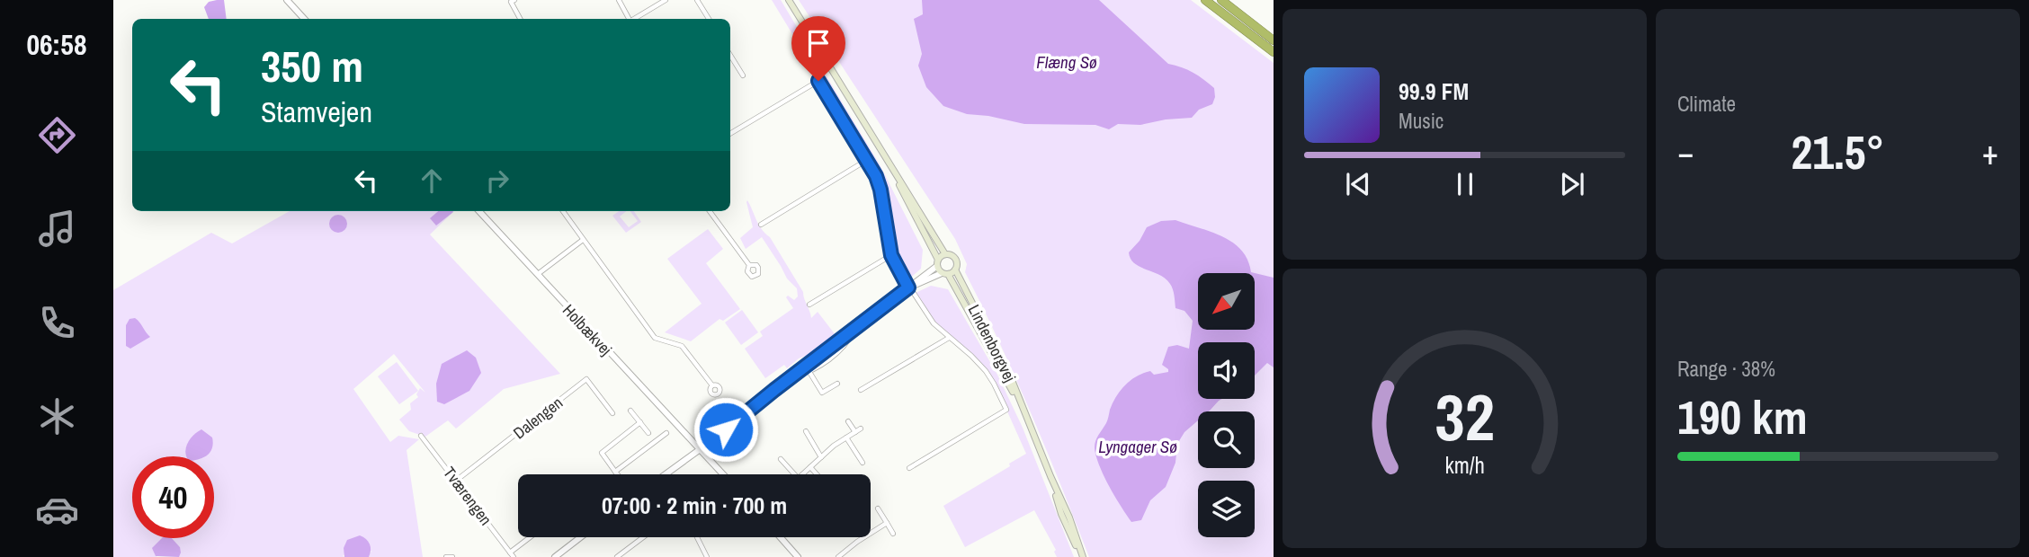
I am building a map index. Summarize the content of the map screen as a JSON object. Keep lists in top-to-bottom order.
{
  "streets": {
    "main road": ["Lindenborgvej"],
    "street": ["Holbækvej", "Dalengen", "Tværengen"]
  },
  "crossings": [
    ["Dalengen", "Tværengen"]
  ],
  "water": ["Flæng Sø", "Lyngager Sø"],
  "north": "bottom left",
  "page": {
    "tabs": "06:58",
    "tile": [
      "Climate",
      ["Range · 38%", "190 km"]
    ],
    "turn": ["350 m", "Stamvejen"],
    "song": ["99.9 FM", "Music"],
    "heat": ["−", "21.5°", "+"],
    "limit": "40",
    "trip": "07:00 · 2 min · 700 m",
    "gauge": ["32", "km/h"]
  }
}
